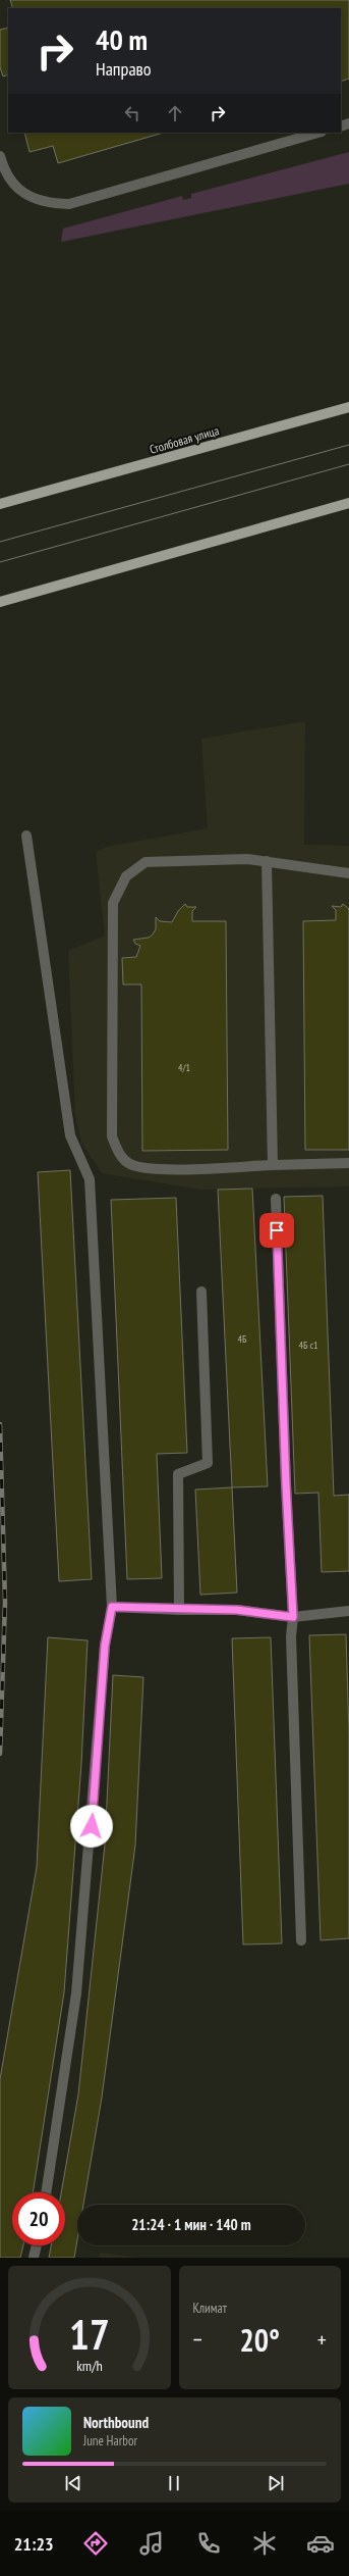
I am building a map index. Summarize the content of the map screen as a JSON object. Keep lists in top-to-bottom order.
{
  "streets": {
    "main road": ["Столбовая улица"]
  },
  "house_numbers": ["4/1", "4Б", "4Б с1"],
  "page": {
    "turn": ["40 m", "Направо"],
    "limit": "20",
    "trip": "21:24 · 1 мин · 140 m",
    "tile": "Климат",
    "heat": ["−", "20°", "+"],
    "song": ["Northbound", "June Harbor"],
    "tabs": "21:23",
    "gauge": ["17", "km/h"]
  }
}
